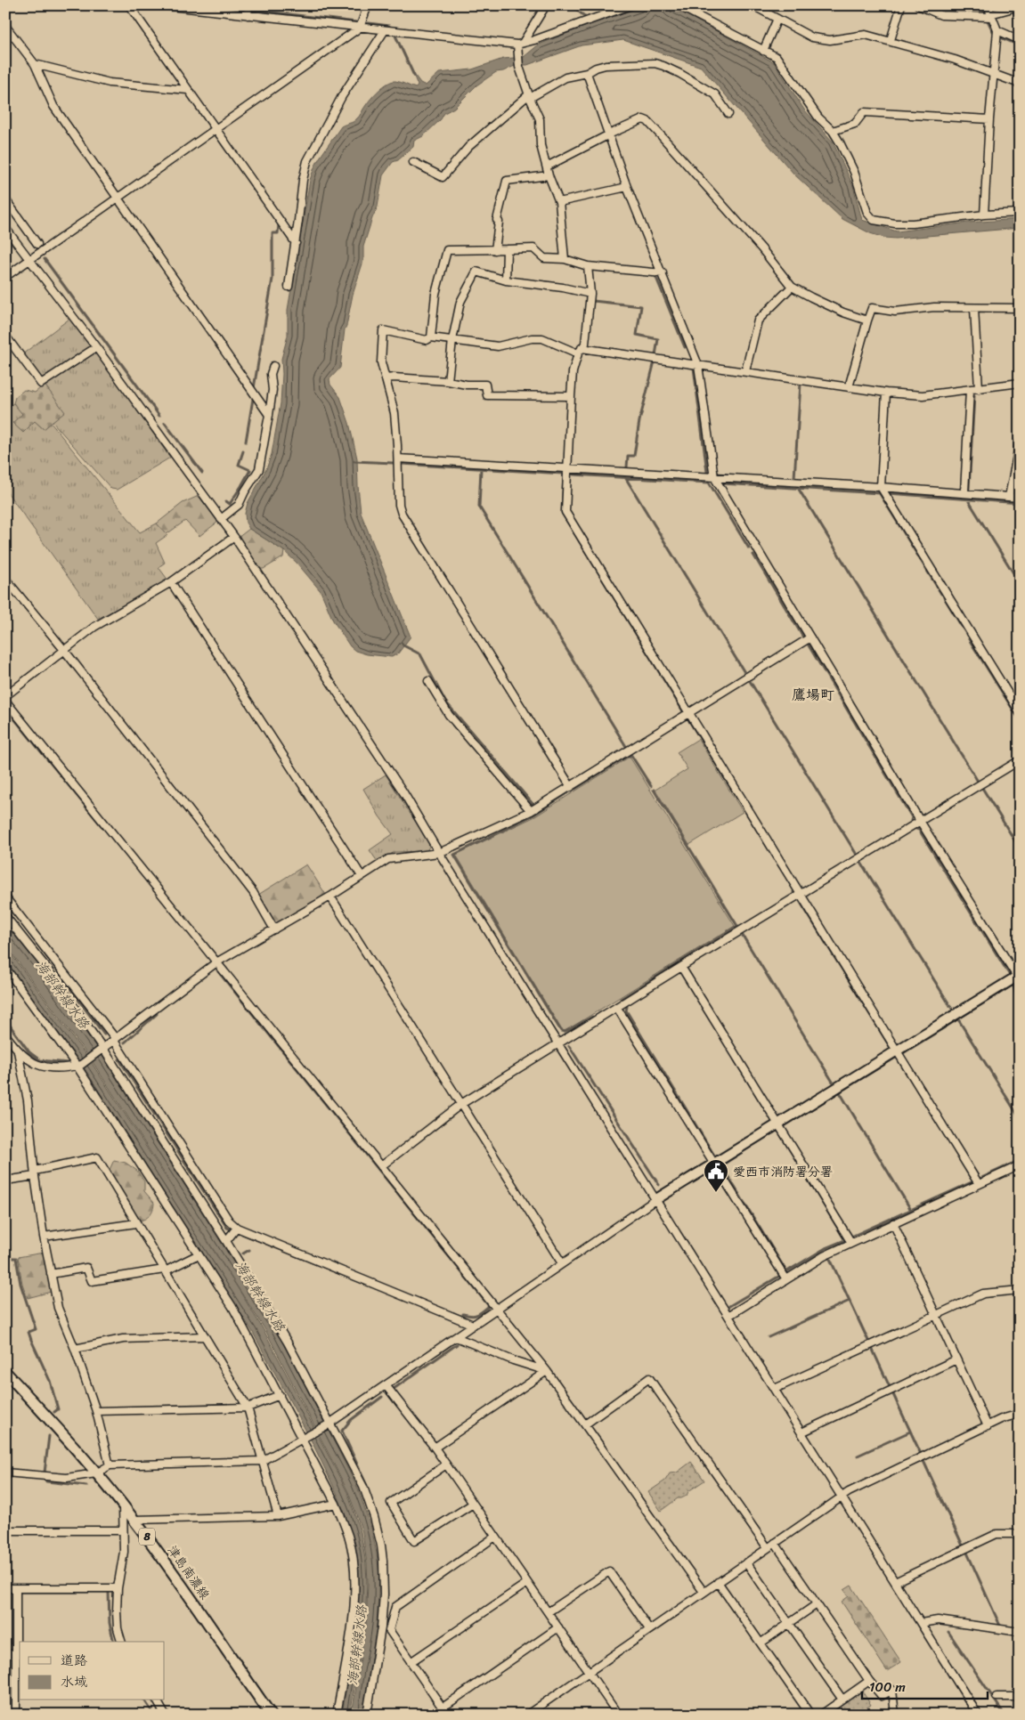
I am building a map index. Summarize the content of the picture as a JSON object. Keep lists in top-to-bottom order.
{
  "streets": {
    "main road": ["8", "津島南濃線"]
  },
  "districts": ["鷹場町"],
  "water": ["海部幹線水路"],
  "places": {
    "public building": ["愛西市消防署分署"]
  },
  "legend": ["道路", "水域"],
  "scale_bar": "100 m"
}
